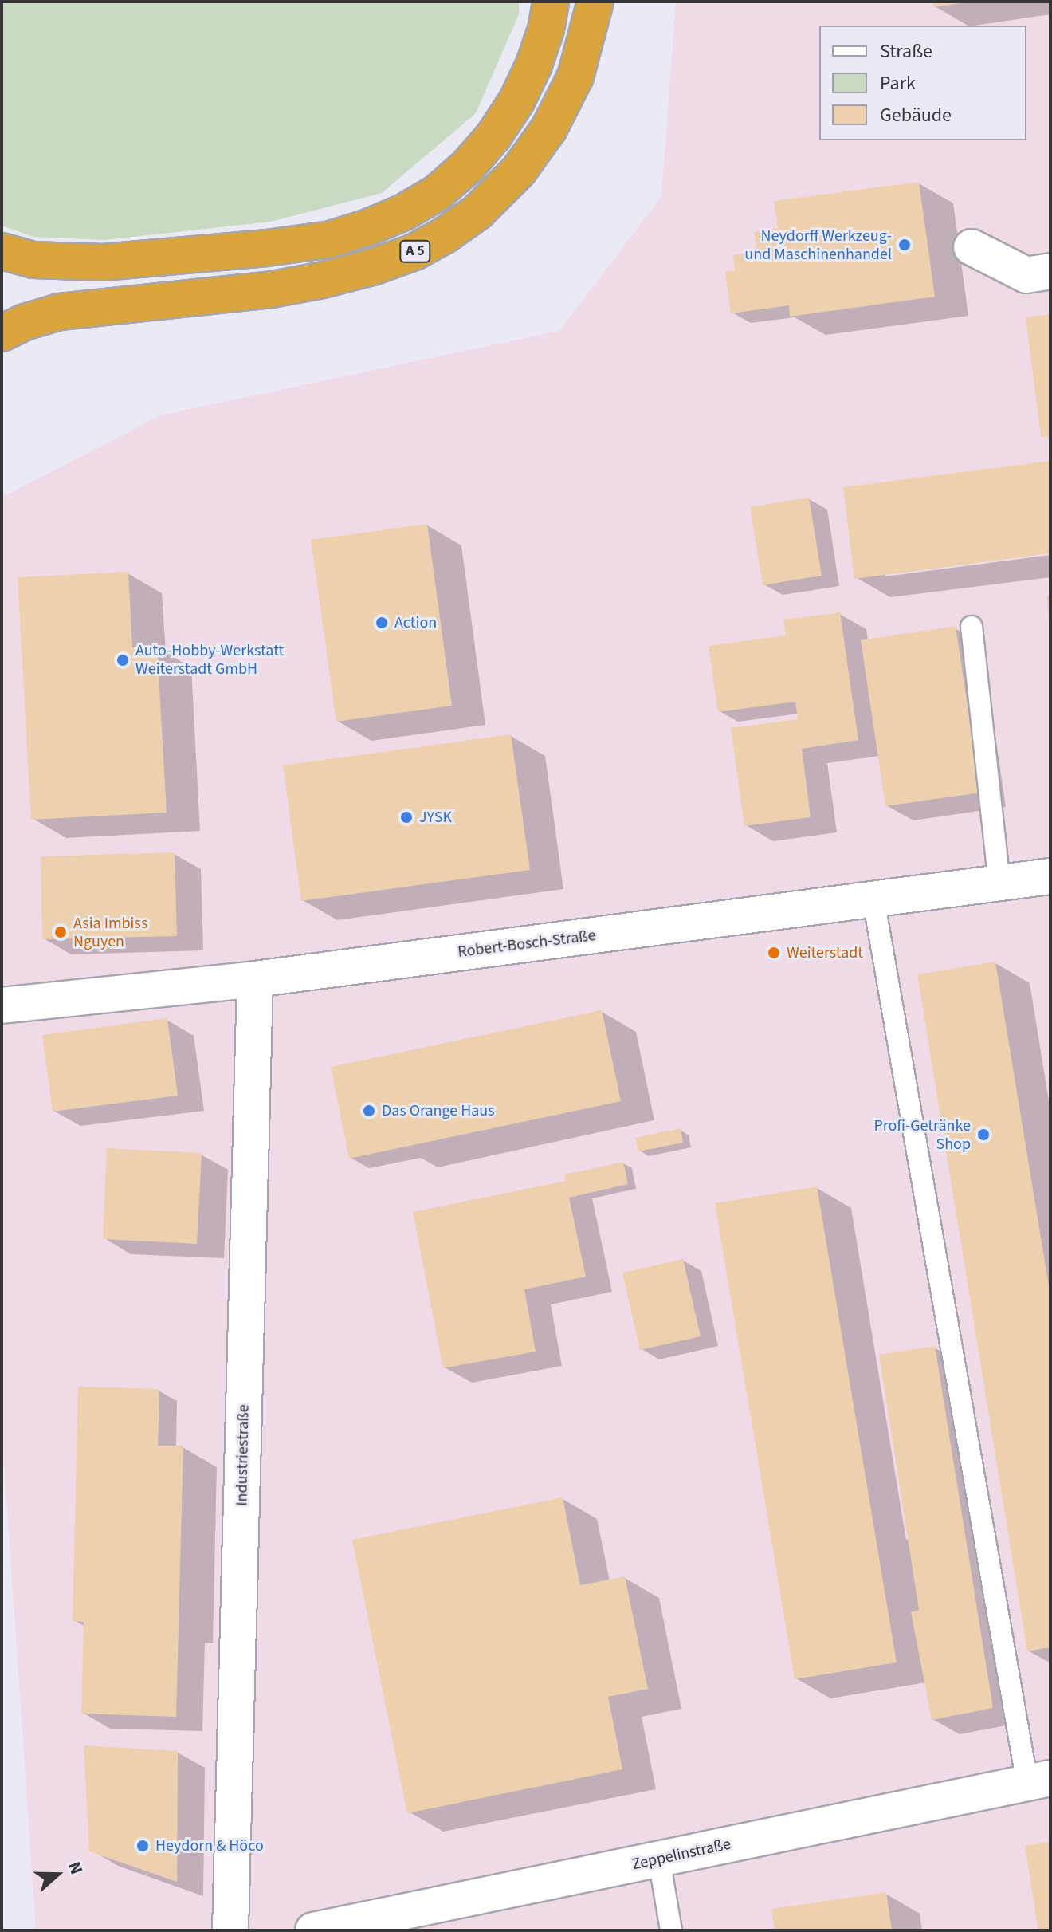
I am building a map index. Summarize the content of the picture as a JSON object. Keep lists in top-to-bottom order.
{
  "streets": {
    "highway": ["A 5"],
    "street": ["Robert-Bosch-Straße", "Industriestraße", "Zeppelinstraße"]
  },
  "crossings": [
    ["Robert-Bosch-Straße", "Industriestraße"]
  ],
  "places": [
    "Neydorff Werkzeug- und Maschinenhandel",
    "Action",
    "Auto-Hobby-Werkstatt Weiterstadt GmbH",
    "JYSK",
    "Asia Imbiss Nguyen",
    "Weiterstadt",
    "Das Orange Haus",
    "Profi-Getränke Shop",
    "Heydorn & Höco"
  ],
  "legend": ["Straße", "Park", "Gebäude"],
  "north": "right"
}
